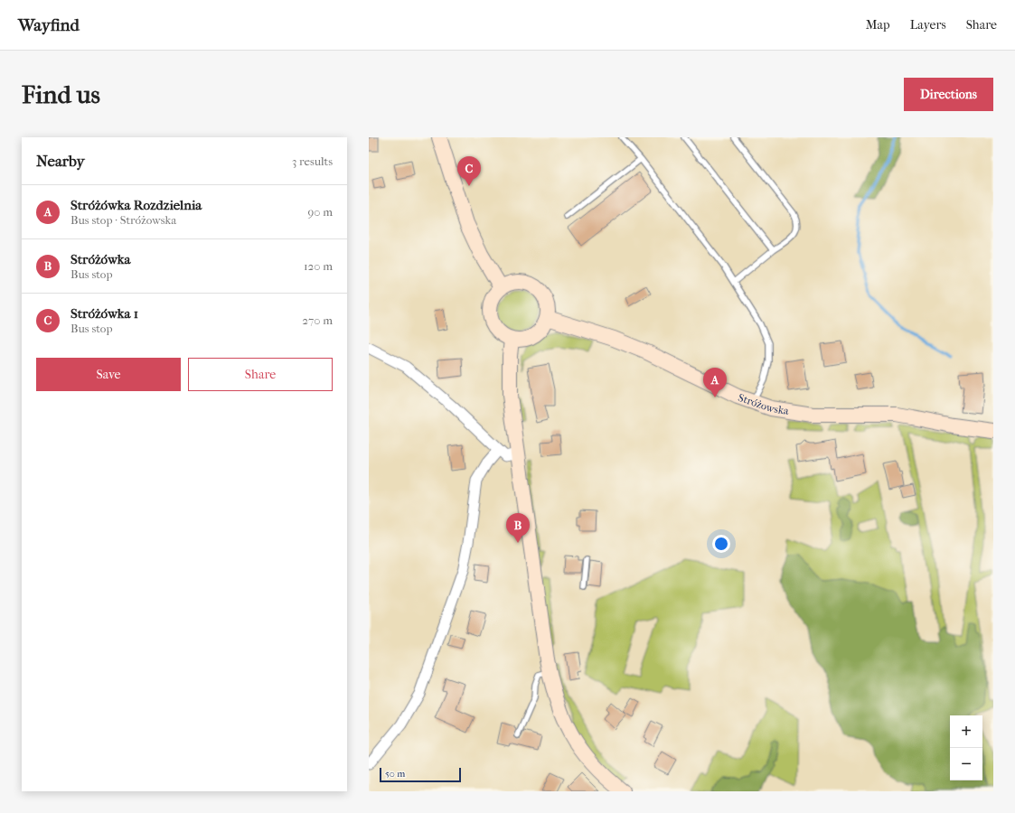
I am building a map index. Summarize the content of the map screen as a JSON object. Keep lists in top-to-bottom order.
{
  "streets": {
    "main road": ["Stróżowska"]
  },
  "scale_bar": "50 m",
  "page": {
    "header": "Wayfind",
    "nav": ["Map", "Layers", "Share"],
    "buttons": [
      "Directions",
      ["Save", "Share"]
    ],
    "title": "Find us",
    "heading": ["Nearby", "3 results"],
    "pins": ["C", "A", "B"],
    "list": [
      {
        "mark": "A",
        "name": "Stróżówka Rozdzielnia",
        "note": "Bus stop · Stróżowska",
        "value": "90 m"
      },
      {
        "mark": "B",
        "name": "Stróżówka",
        "note": "Bus stop",
        "value": "120 m"
      },
      {
        "mark": "C",
        "name": "Stróżówka 1",
        "note": "Bus stop",
        "value": "270 m"
      }
    ],
    "map_buttons": ["+", "−"],
    "scale": "50 m"
  }
}
